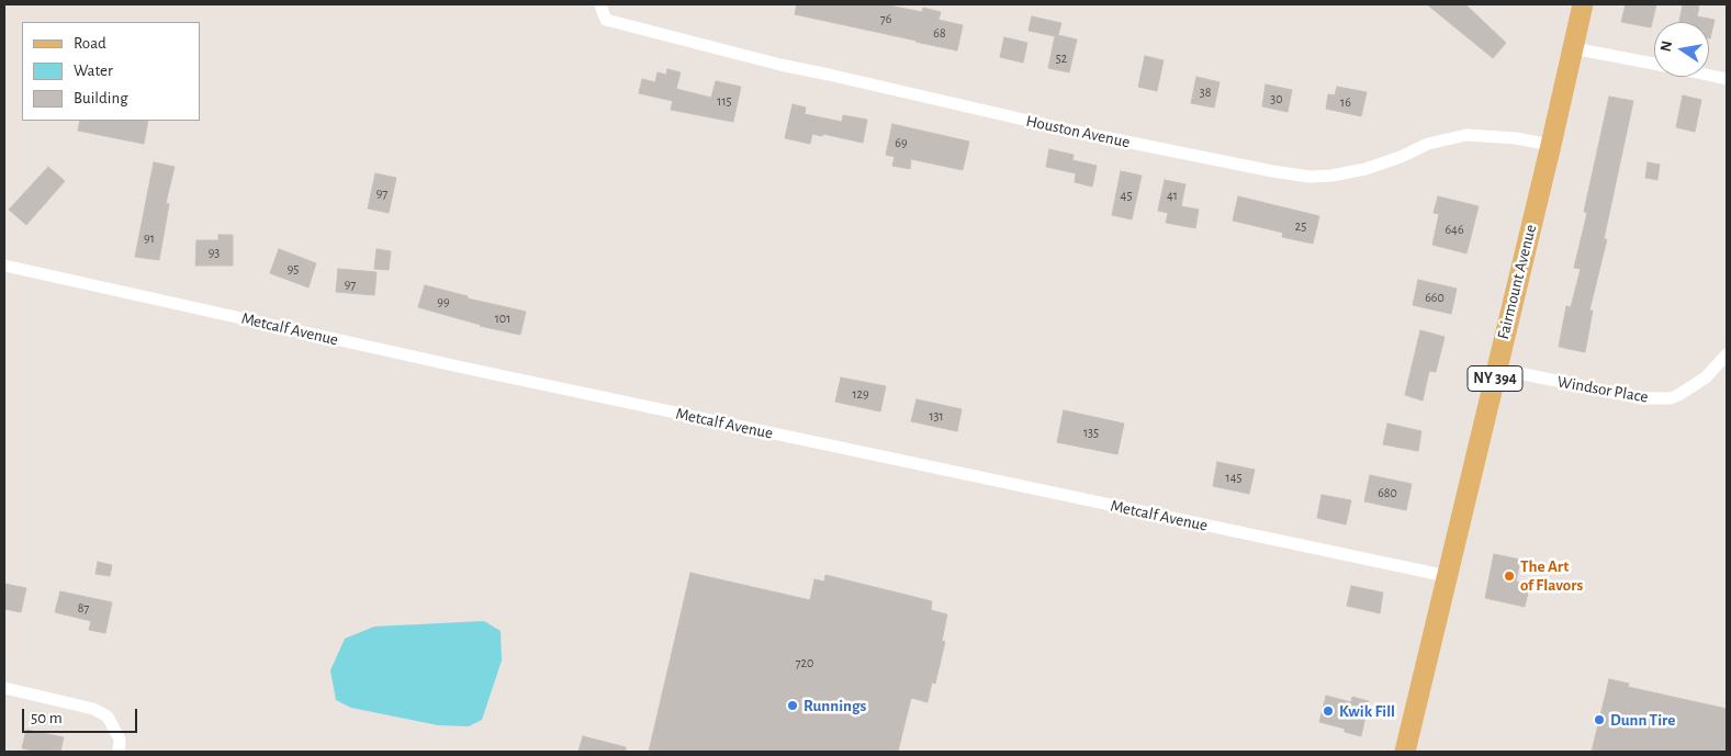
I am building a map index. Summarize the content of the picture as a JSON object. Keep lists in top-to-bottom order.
{
  "streets": {
    "main road": ["Fairmount Avenue", "NY 394"],
    "street": ["Houston Avenue", "Metcalf Avenue", "Windsor Place"]
  },
  "crossings": [
    ["Houston Avenue", "Fairmount Avenue"],
    ["Fairmount Avenue", "Metcalf Avenue"],
    ["Fairmount Avenue", "Windsor Place"]
  ],
  "places": [
    "The Art of Flavors",
    "Runnings",
    "Kwik Fill",
    "Dunn Tire"
  ],
  "house_numbers": [
    "76",
    "68",
    "52",
    "38",
    "30",
    "115",
    "16",
    "69",
    "97",
    "45",
    "41",
    "25",
    "646",
    "91",
    "93",
    "95",
    "97",
    "660",
    "99",
    "101",
    "129",
    "131",
    "135",
    "145",
    "680",
    "87",
    "720"
  ],
  "legend": ["Road", "Water", "Building"],
  "scale_bar": "50 m",
  "north": "left"
}
